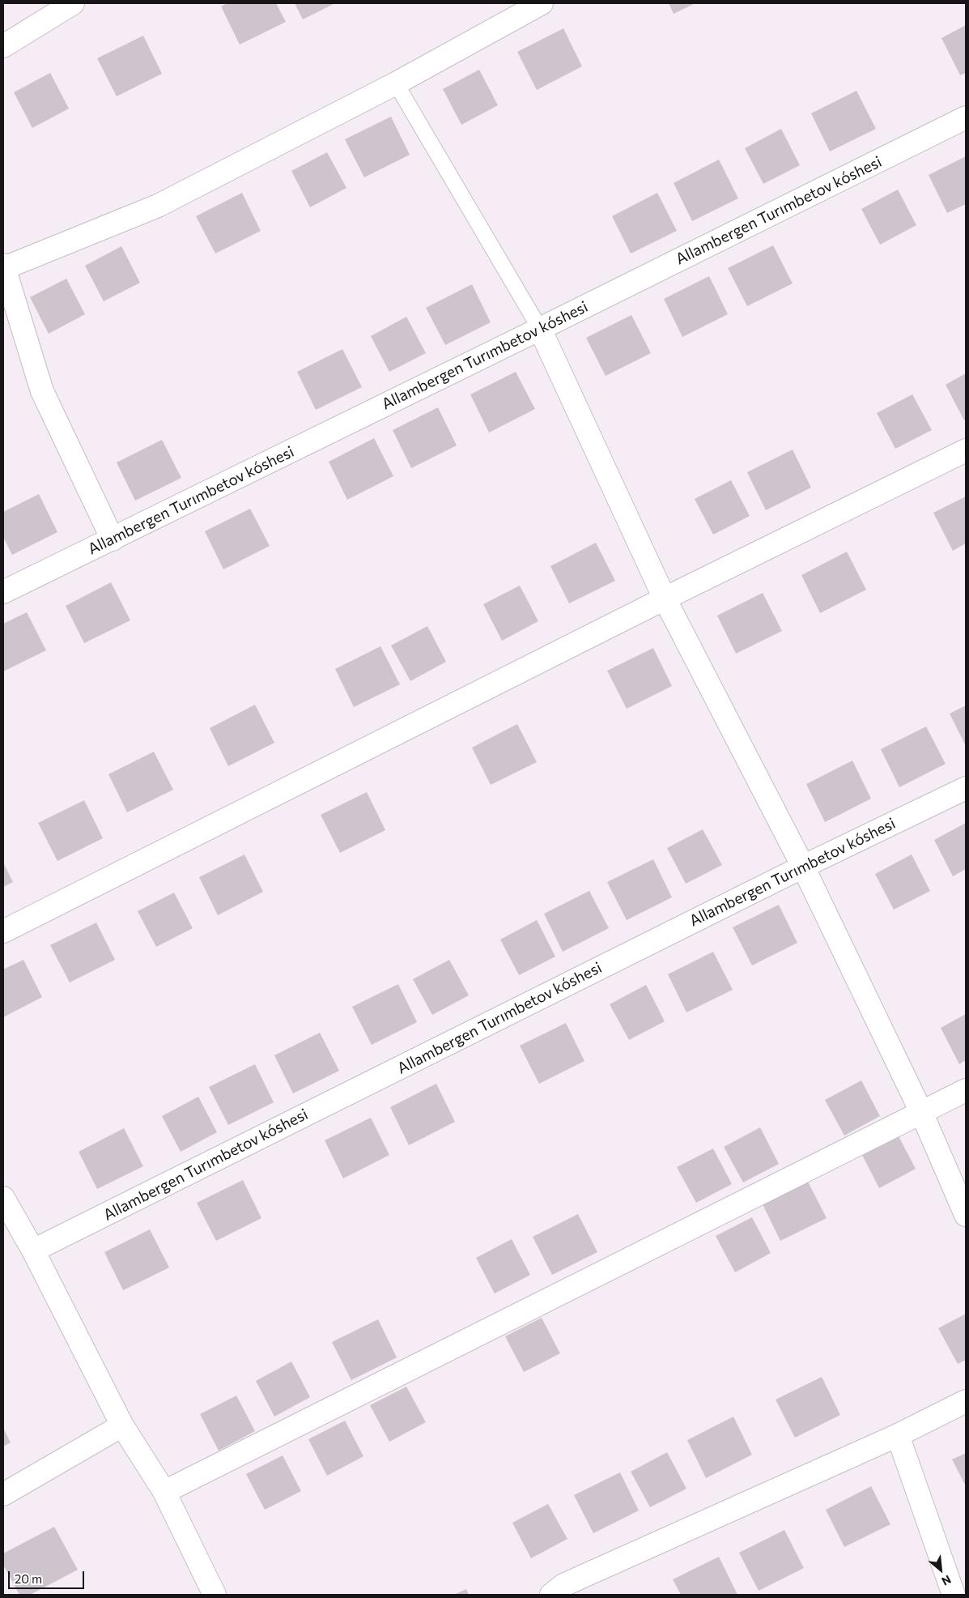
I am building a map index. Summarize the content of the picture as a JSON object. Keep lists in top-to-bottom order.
{
  "streets": {
    "street": ["Allambergen Turımbetov kóshesi"]
  },
  "scale_bar": "20 m",
  "north": "bottom right"
}
